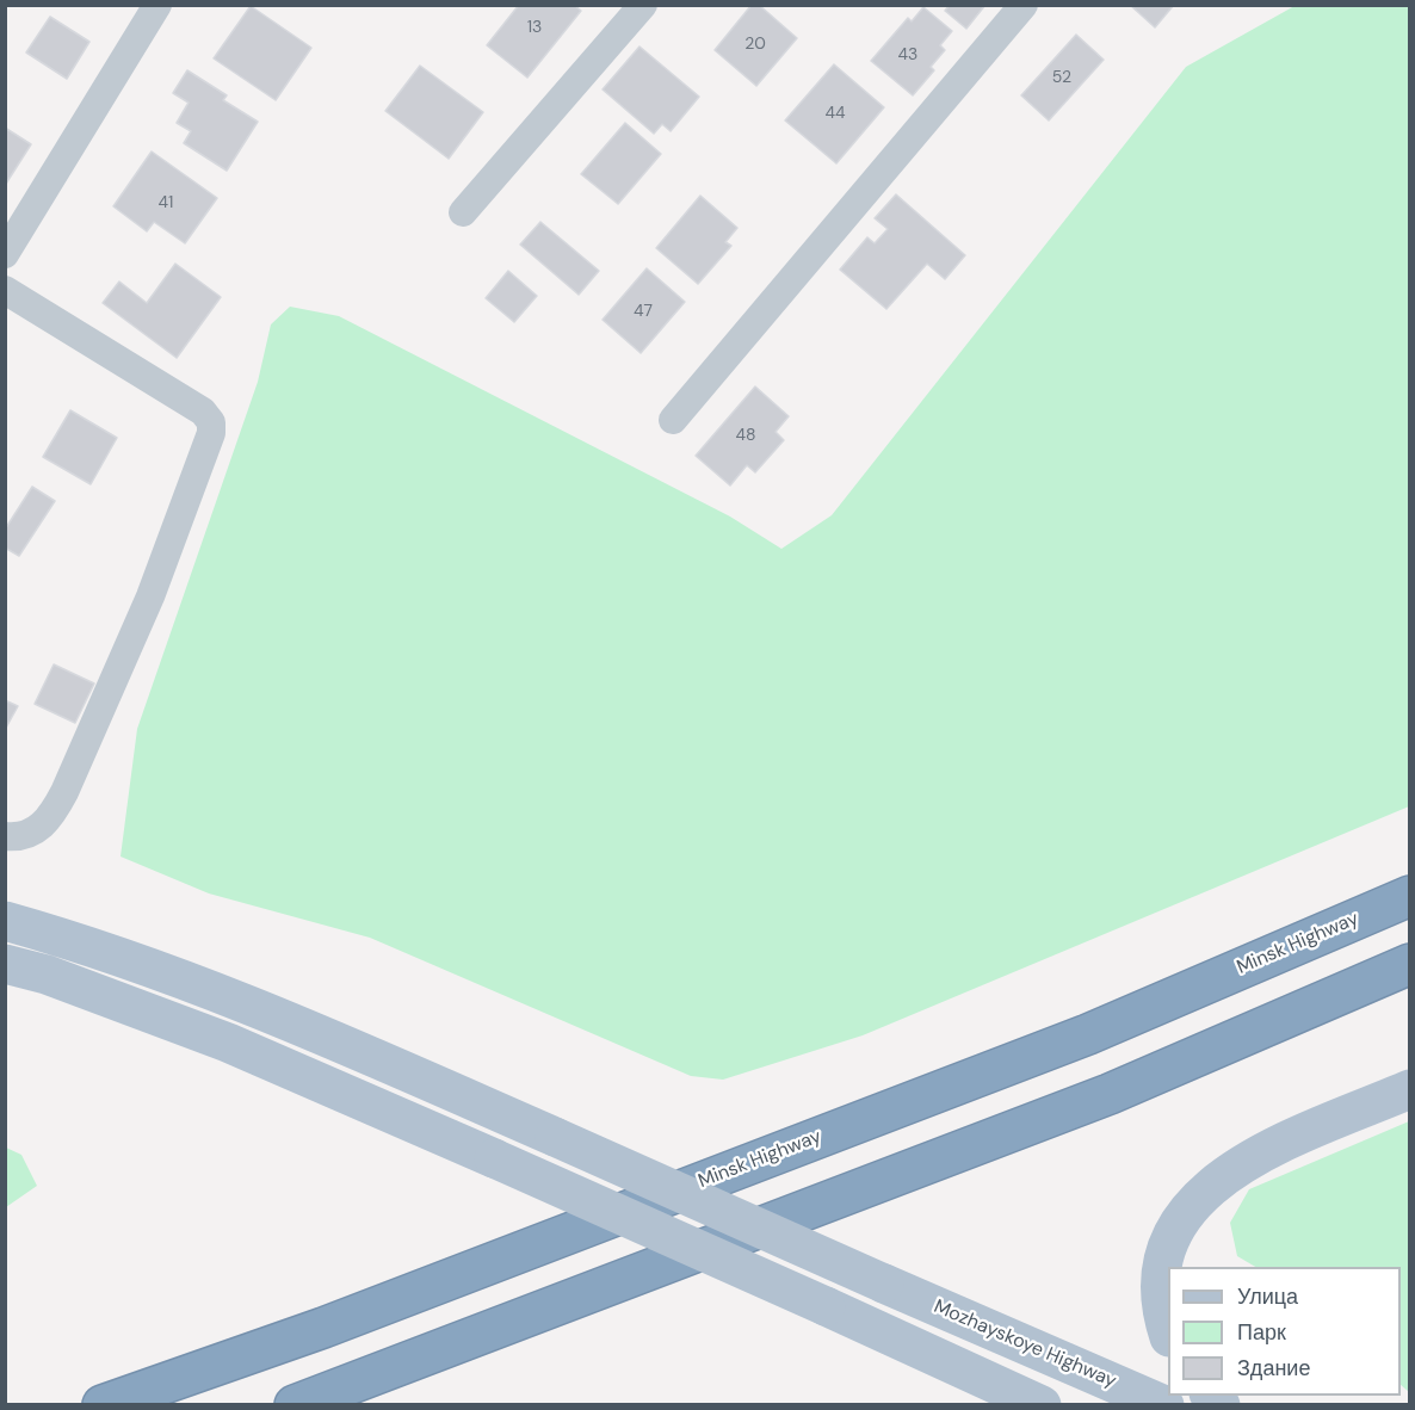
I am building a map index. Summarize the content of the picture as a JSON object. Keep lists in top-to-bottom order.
{
  "streets": {
    "highway": ["Minsk Highway"],
    "main road": ["Mozhayskoye Highway"]
  },
  "house_numbers": [
    "13",
    "20",
    "43",
    "52",
    "44",
    "41",
    "47",
    "48"
  ],
  "legend": ["Улица", "Парк", "Здание"]
}
